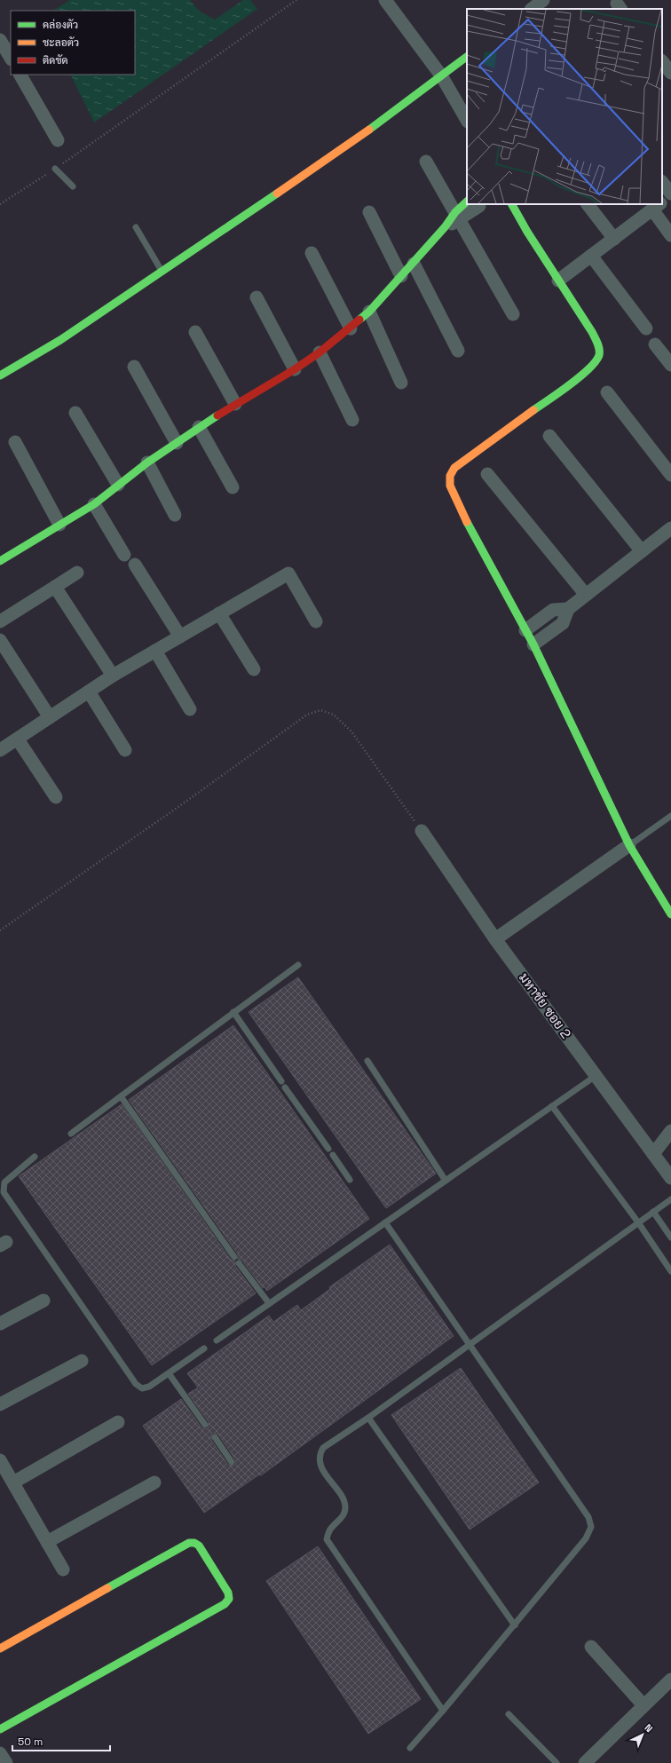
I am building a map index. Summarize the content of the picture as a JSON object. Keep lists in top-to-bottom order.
{
  "streets": {
    "street": ["มหาชัย ซอย 2"]
  },
  "legend": ["คล่องตัว", "ชะลอตัว", "ติดขัด"],
  "scale_bar": "50 m",
  "north": "top right"
}
